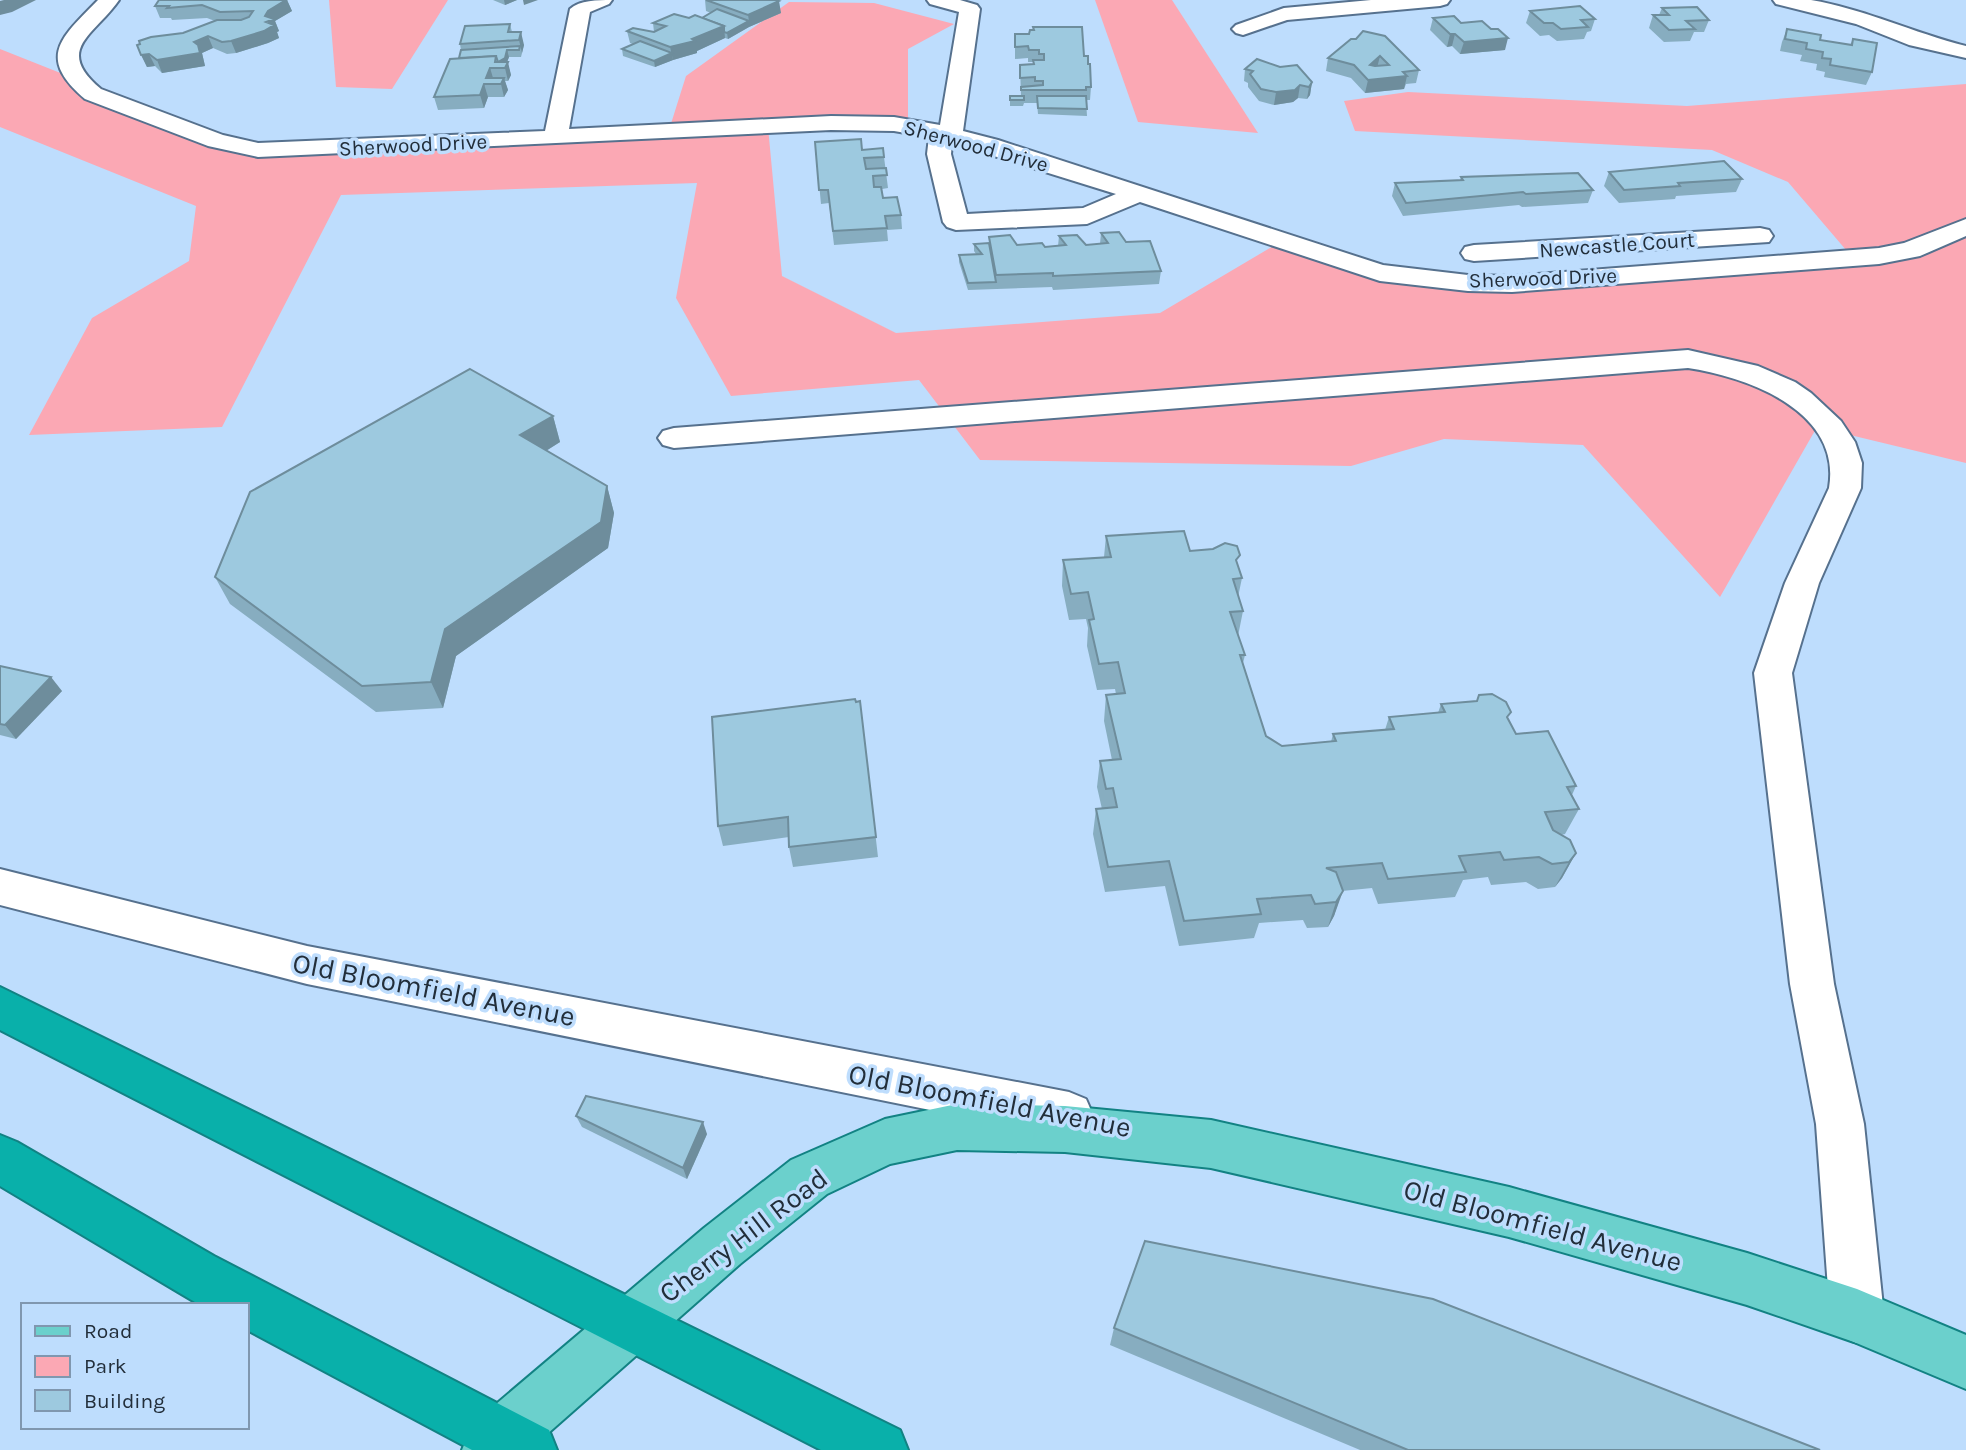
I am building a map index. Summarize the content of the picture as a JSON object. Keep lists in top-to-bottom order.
{
  "streets": {
    "main road": ["Old Bloomfield Avenue", "Cherry Hill Road"],
    "street": ["Sherwood Drive", "Newcastle Court"]
  },
  "crossings": [
    ["Old Bloomfield Avenue", "Cherry Hill Road"]
  ],
  "legend": ["Road", "Park", "Building"]
}
